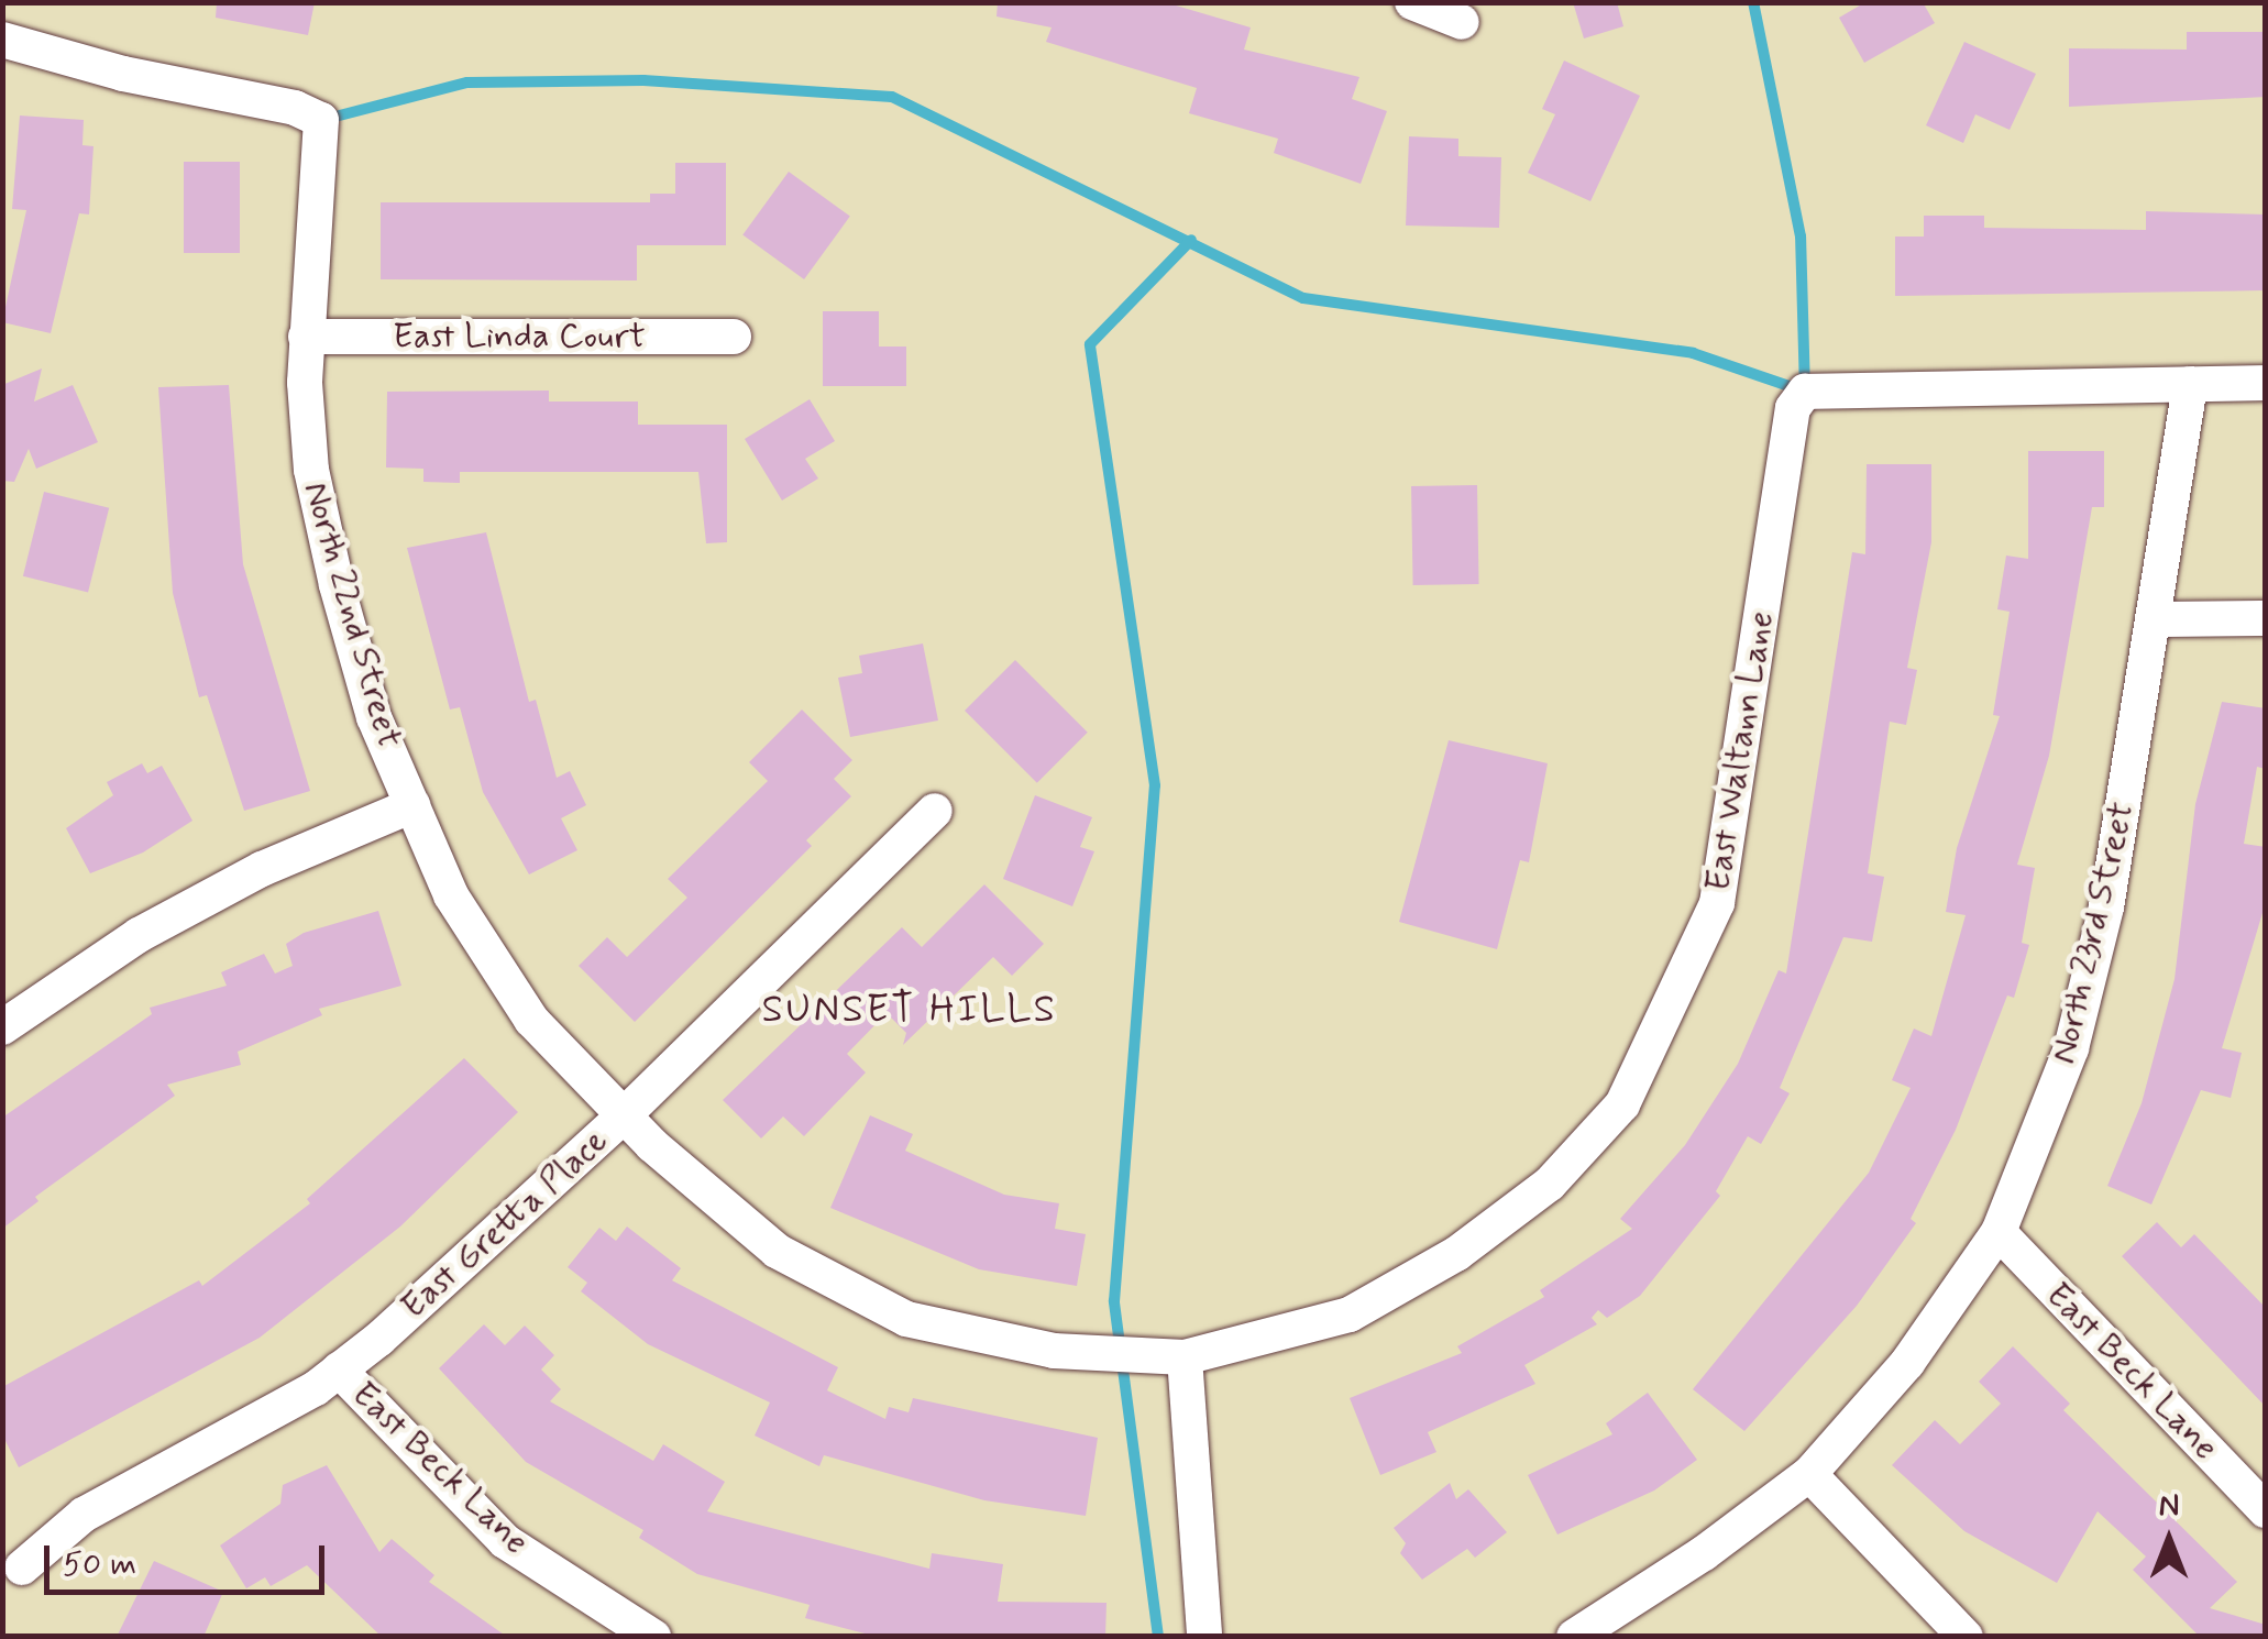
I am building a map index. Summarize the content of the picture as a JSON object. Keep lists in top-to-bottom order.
{
  "streets": {
    "street": [
      "East Linda Court",
      "North 22nd Street",
      "East Waltann Lane",
      "North 23rd Street",
      "East Gretta Place",
      "East Beck Lane"
    ]
  },
  "crossings": [
    ["East Linda Court", "North 22nd Street"],
    ["North 22nd Street", "East Waltann Lane"],
    ["North 22nd Street", "East Gretta Place"],
    ["East Waltann Lane", "North 23rd Street"],
    ["North 23rd Street", "East Beck Lane"],
    ["East Gretta Place", "East Beck Lane"]
  ],
  "districts": ["SUNSET HILLS"],
  "scale_bar": "50 m",
  "north": "top"
}
